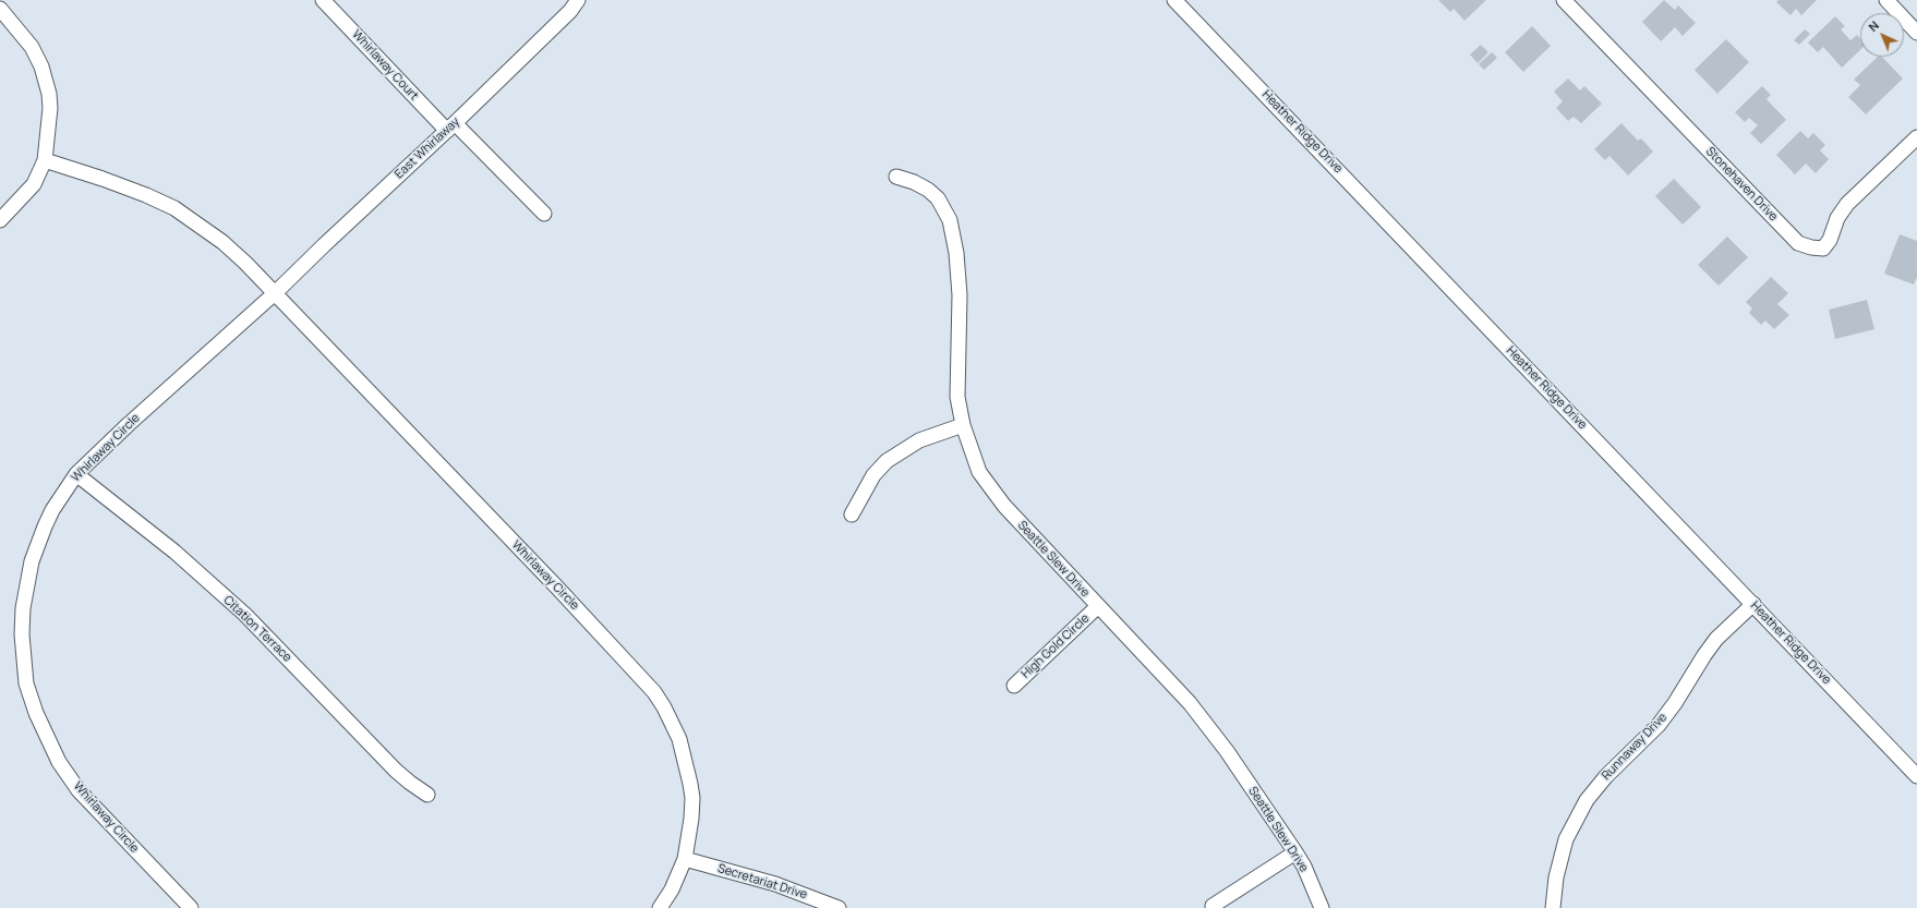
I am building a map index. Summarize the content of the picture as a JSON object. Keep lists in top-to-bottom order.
{
  "streets": {
    "street": [
      "Whirlaway Court",
      "Heather Ridge Drive",
      "East Whirlaway",
      "Stonehaven Drive",
      "Whirlaway Circle",
      "Seattle Slew Drive",
      "Citation Terrace",
      "High Gold Circle",
      "Runnaway Drive",
      "Secretariat Drive"
    ]
  },
  "crossings": [
    ["Whirlaway Court", "East Whirlaway"],
    ["Heather Ridge Drive", "Runnaway Drive"],
    ["East Whirlaway", "Whirlaway Circle"],
    ["Whirlaway Circle", "Citation Terrace"],
    ["Whirlaway Circle", "Secretariat Drive"],
    ["Seattle Slew Drive", "High Gold Circle"]
  ],
  "north": "top left"
}
